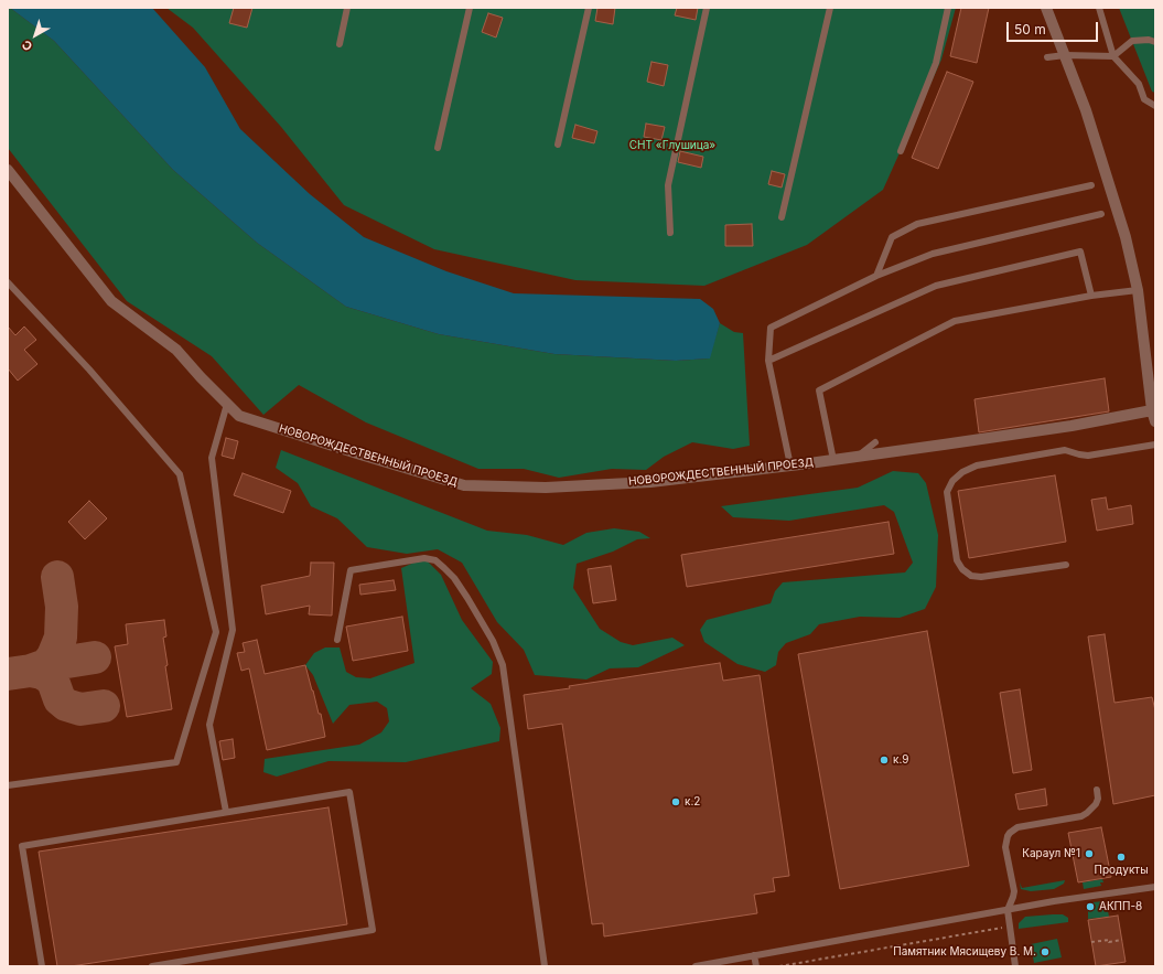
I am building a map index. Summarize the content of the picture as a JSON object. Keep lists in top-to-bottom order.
{
  "streets": {
    "street": ["НОВОРОЖДЕСТВЕННЫЙ ПРОЕЗД"]
  },
  "parks": ["СНТ «Глушица»"],
  "places": [
    "к.9",
    "к.2",
    "Караул №1",
    "Продукты",
    "АКПП-8",
    "Памятник Мясищеву В. М."
  ],
  "scale_bar": "50 m",
  "north": "bottom left"
}
